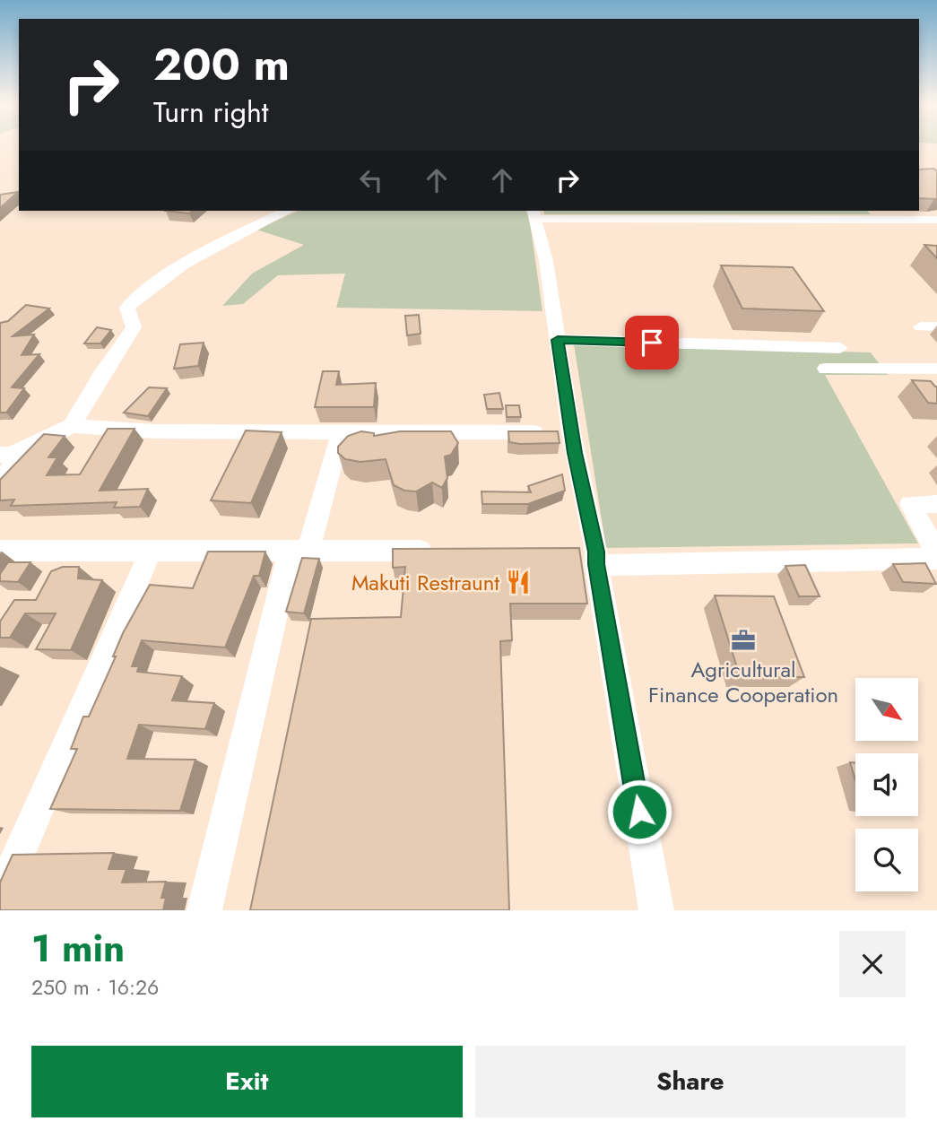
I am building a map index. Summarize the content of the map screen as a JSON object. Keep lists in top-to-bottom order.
{
  "places": {
    "restaurant": ["Makuti Restraunt"],
    "office": ["Agricultural Finance Cooperation"]
  },
  "north": "bottom right",
  "page": {
    "turn": ["200 m", "Turn right"],
    "heading": ["1 min", "250 m · 16:26"],
    "buttons": ["Exit", "Share"]
  }
}
